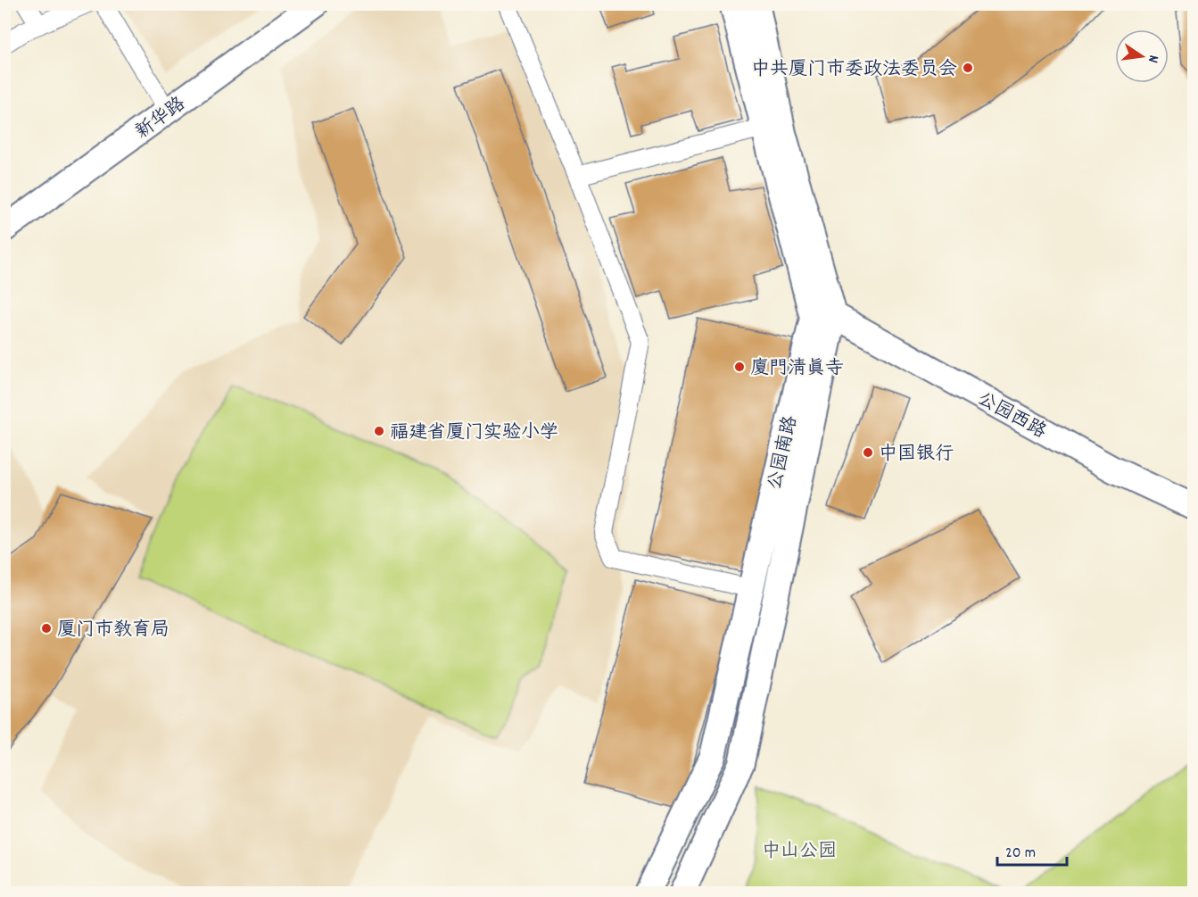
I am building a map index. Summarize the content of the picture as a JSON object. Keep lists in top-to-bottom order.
{
  "streets": {
    "street": ["新华路", "公园西路", "公园南路"]
  },
  "crossings": [
    ["公园西路", "公园南路"]
  ],
  "parks": ["中山公园"],
  "places": [
    "中共厦门市委政法委员会",
    "廈門清真寺",
    "福建省厦门实验小学",
    "中国银行",
    "厦门市教育局"
  ],
  "scale_bar": "20 m",
  "north": "right"
}
